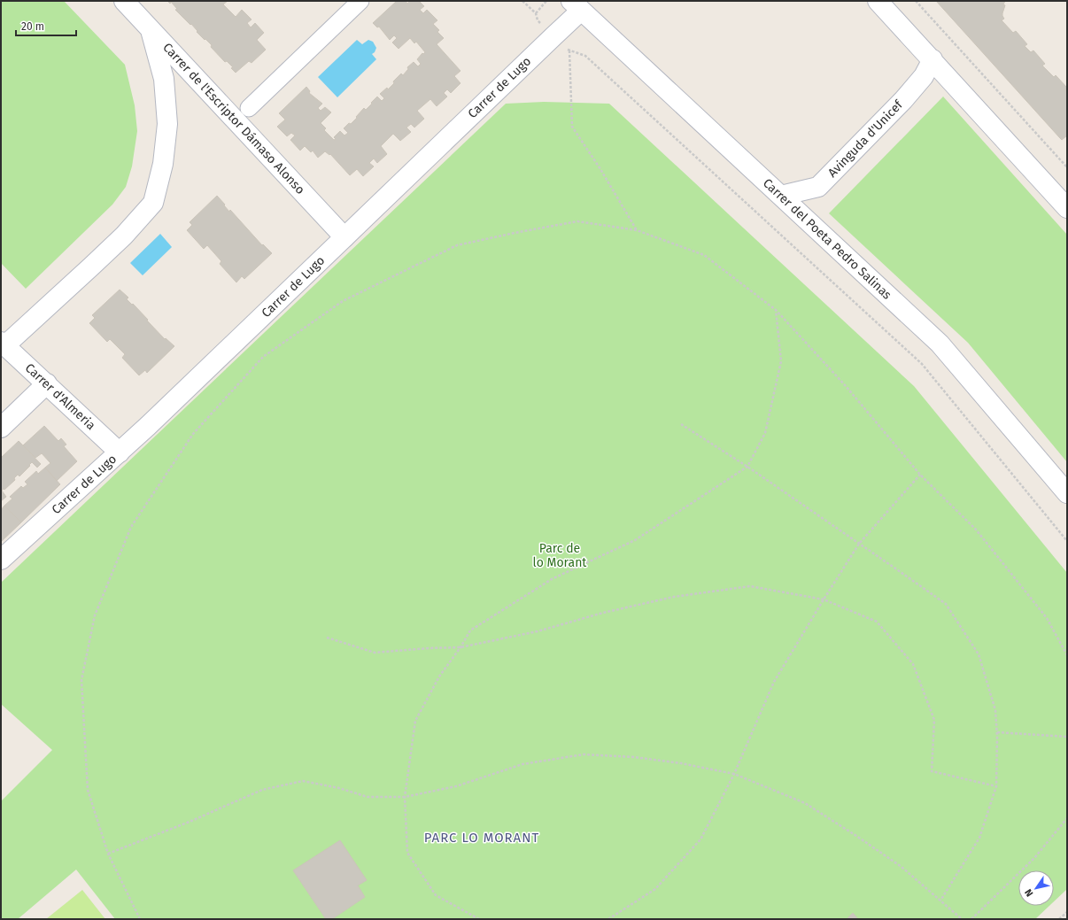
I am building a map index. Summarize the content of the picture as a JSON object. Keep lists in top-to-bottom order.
{
  "streets": {
    "street": [
      "Carrer de Lugo",
      "Carrer de l'Escriptor Dámaso Alonso",
      "Avinguda d'Unicef",
      "Carrer del Poeta Pedro Salinas",
      "Carrer d'Almeria"
    ]
  },
  "crossings": [
    ["Carrer de Lugo", "Carrer de l'Escriptor Dámaso Alonso"],
    ["Carrer de Lugo", "Carrer del Poeta Pedro Salinas"],
    ["Carrer de Lugo", "Carrer d'Almeria"],
    ["Avinguda d'Unicef", "Carrer del Poeta Pedro Salinas"]
  ],
  "districts": ["PARC LO MORANT"],
  "parks": ["Parc de lo Morant"],
  "scale_bar": "20 m",
  "north": "bottom left"
}
